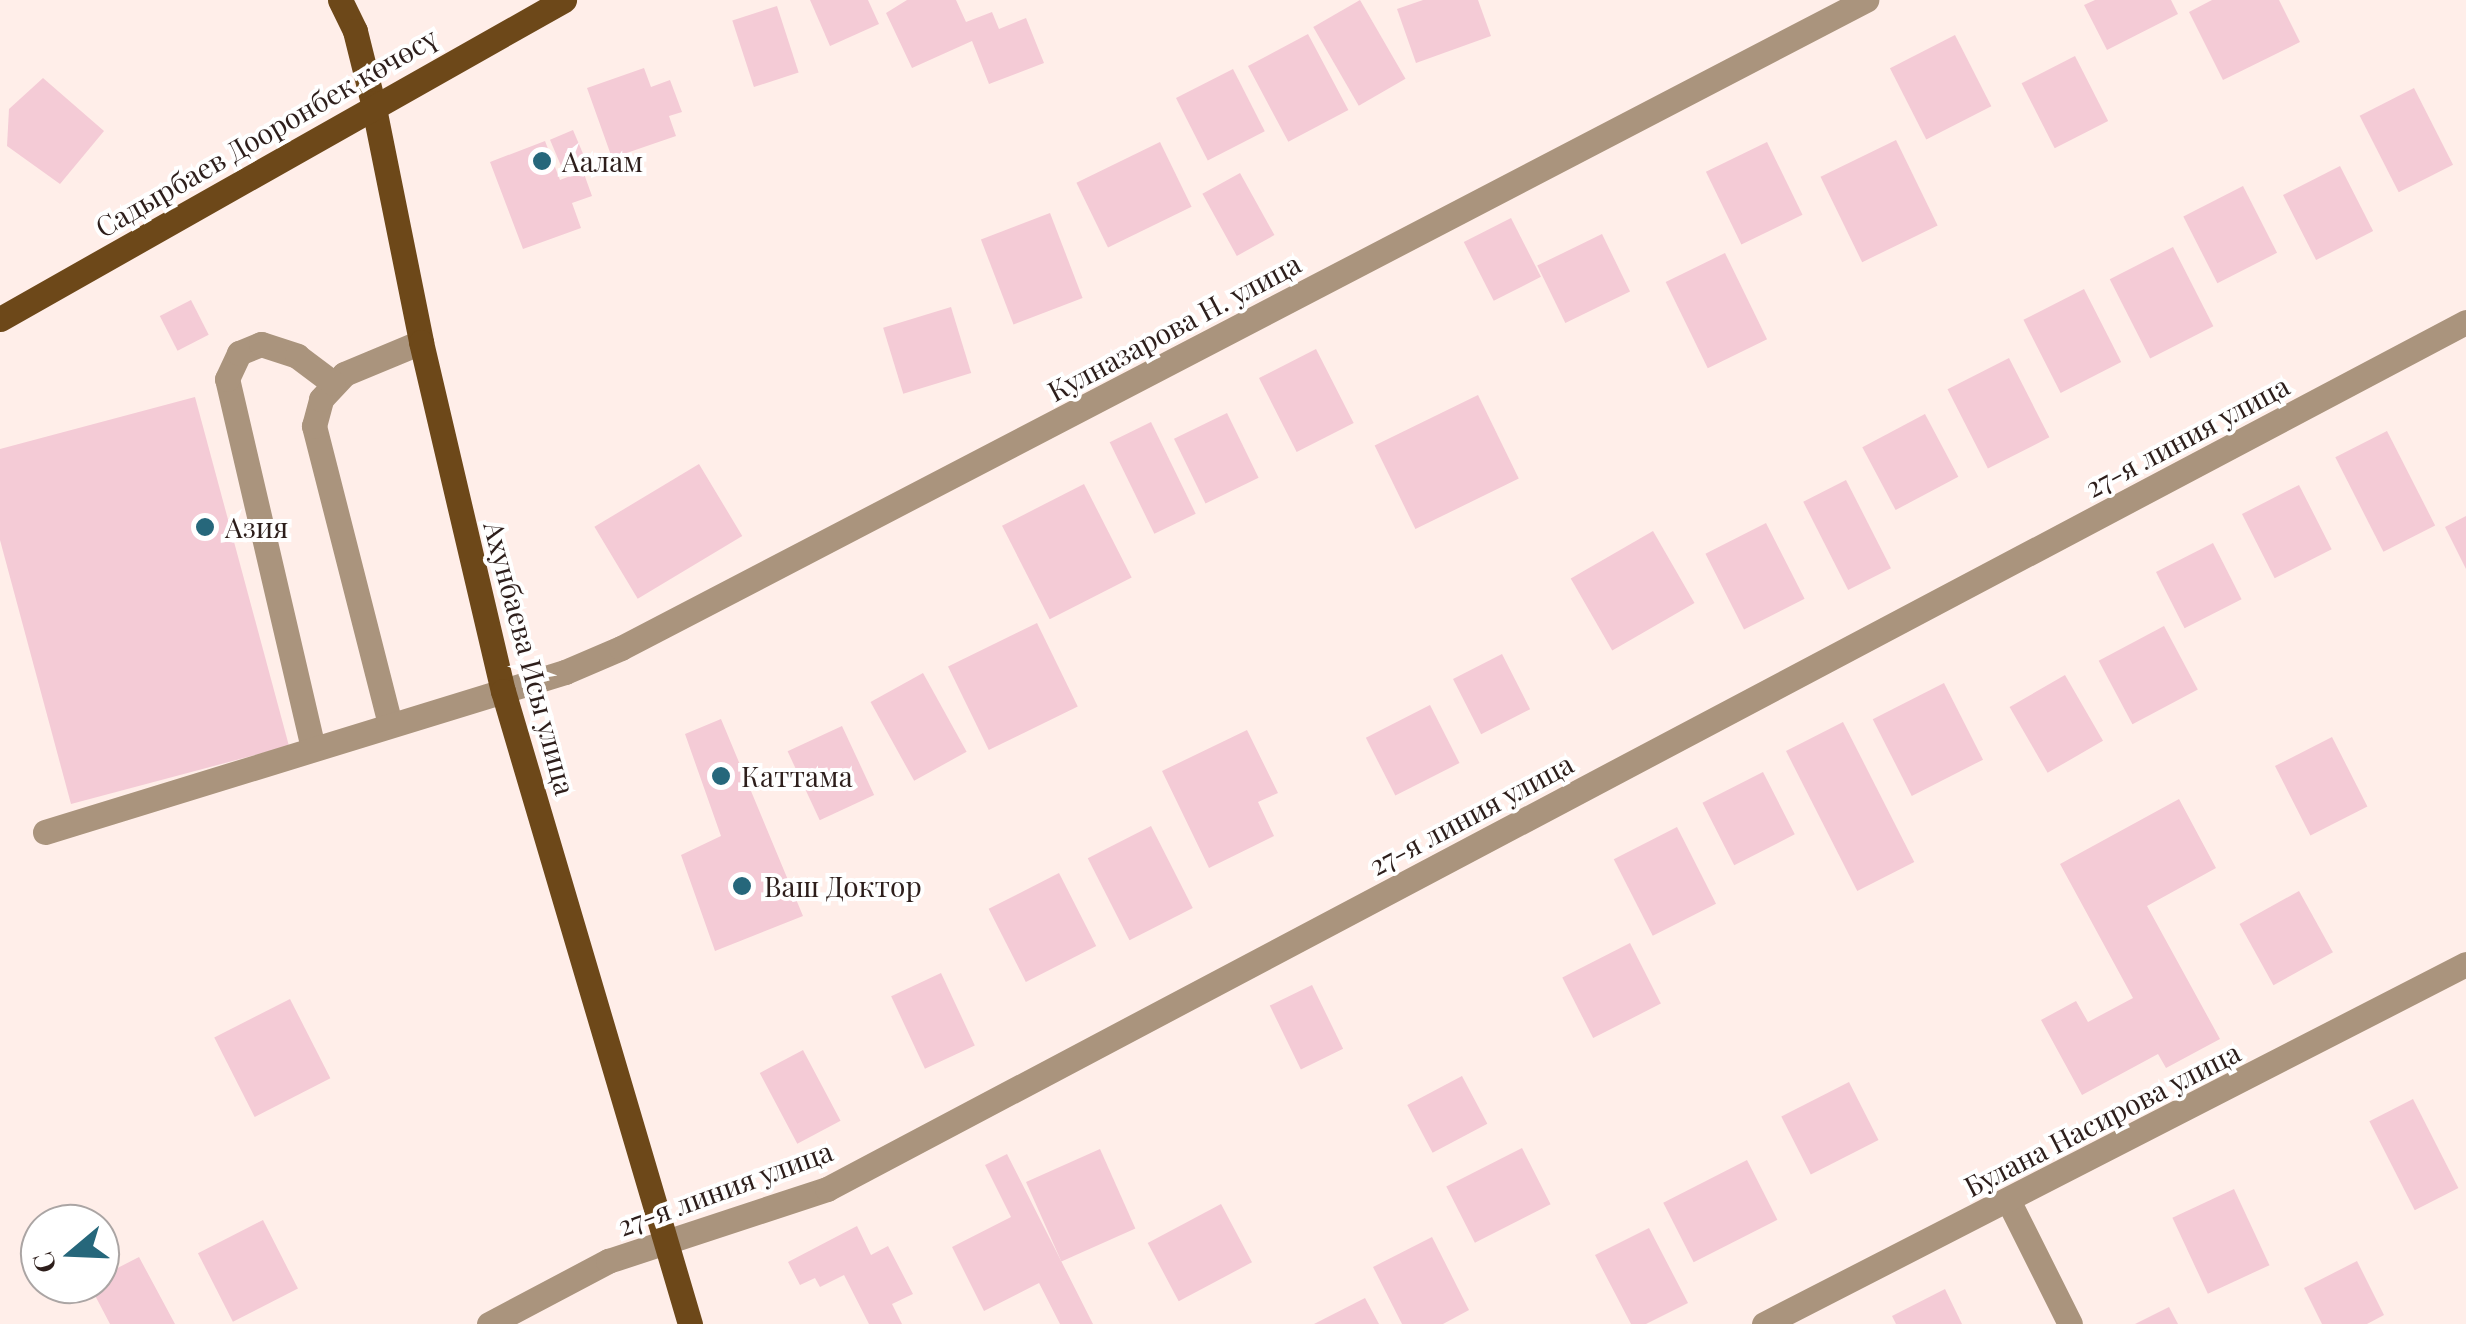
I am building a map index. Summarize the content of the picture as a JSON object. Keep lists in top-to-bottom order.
{
  "streets": {
    "main road": ["Садырбаев Дооронбек көчөсү", "Ахунбаева Исы улица"],
    "street": ["Кулназарова Н. улица", "27-я линия улица", "Булана Насирова улица"]
  },
  "crossings": [
    ["Садырбаев Дооронбек көчөсү", "Ахунбаева Исы улица"],
    ["Кулназарова Н. улица", "Ахунбаева Исы улица"],
    ["27-я линия улица", "Ахунбаева Исы улица"]
  ],
  "places": [
    "Аалам",
    "Азия",
    "Каттама",
    "Ваш Доктор"
  ],
  "north": "left"
}
